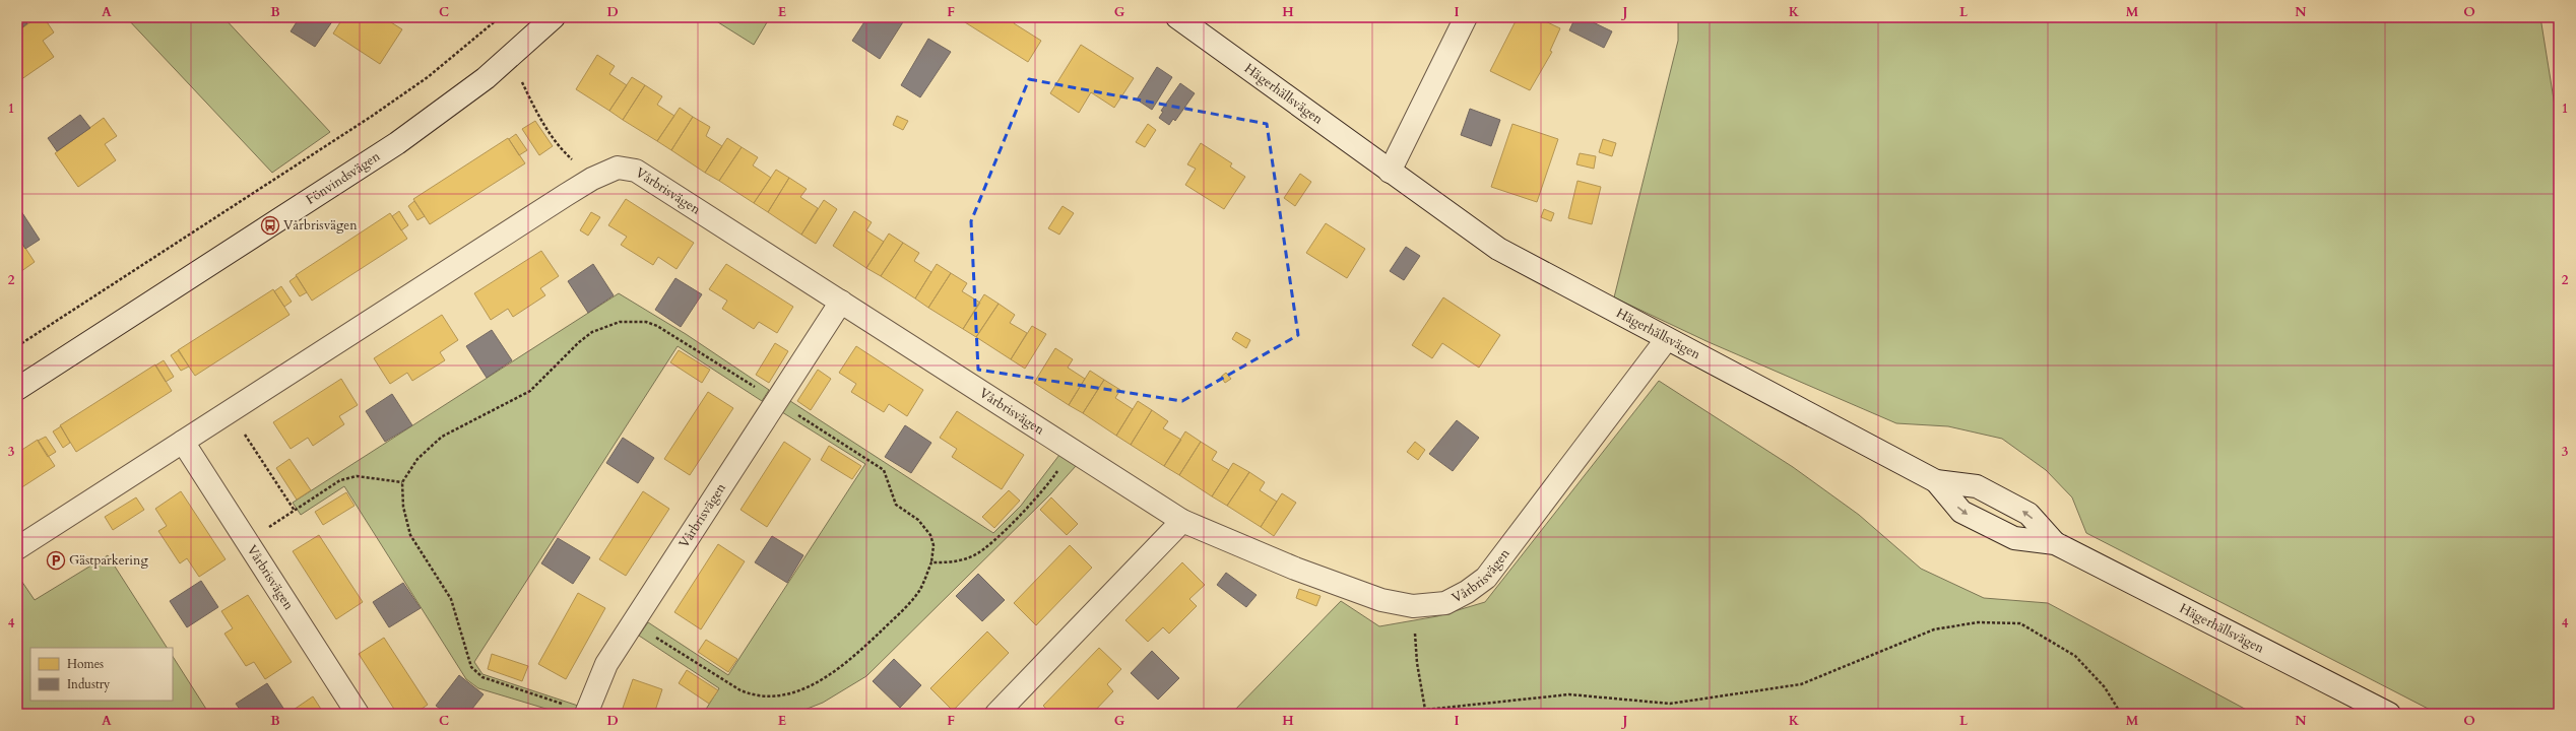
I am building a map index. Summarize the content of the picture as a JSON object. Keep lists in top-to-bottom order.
{
  "streets": {
    "street": ["Hägerhällsvägen", "Fönvindsvägen", "Vårbrisvägen"]
  },
  "crossings": [
    ["Hägerhällsvägen", "Vårbrisvägen"]
  ],
  "places": {
    "bus stop": ["Vårbrisvägen"],
    "parking": ["Gästparkering"]
  },
  "legend": ["Homes", "Industry"],
  "grid": {
    "columns": [
      "A",
      "B",
      "C",
      "D",
      "E",
      "F",
      "G",
      "H",
      "I",
      "J",
      "K",
      "L",
      "M",
      "N",
      "O"
    ],
    "rows": [
      "1",
      "2",
      "3",
      "4"
    ]
  }
}
